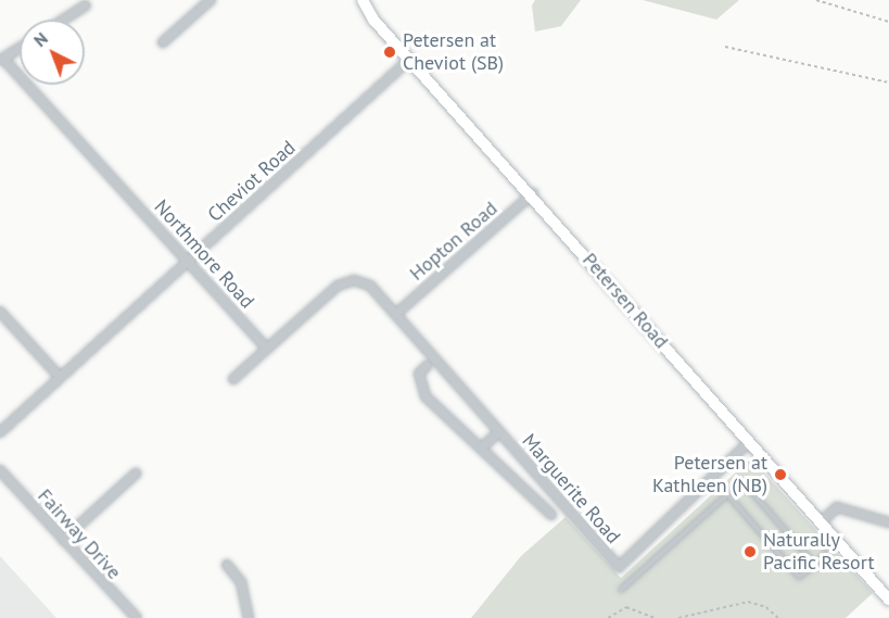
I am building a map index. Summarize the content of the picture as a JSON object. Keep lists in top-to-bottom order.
{
  "streets": {
    "street": [
      "Cheviot Road",
      "Hopton Road",
      "Northmore Road",
      "Petersen Road",
      "Marguerite Road",
      "Fairway Drive"
    ]
  },
  "crossings": [
    ["Cheviot Road", "Northmore Road"],
    ["Cheviot Road", "Petersen Road"],
    ["Hopton Road", "Petersen Road"],
    ["Hopton Road", "Marguerite Road"],
    ["Petersen Road", "Marguerite Road"]
  ],
  "places": ["Petersen at Cheviot (SB)", "Petersen at Kathleen (NB)", "Naturally Pacific Resort"],
  "north": "top left"
}
